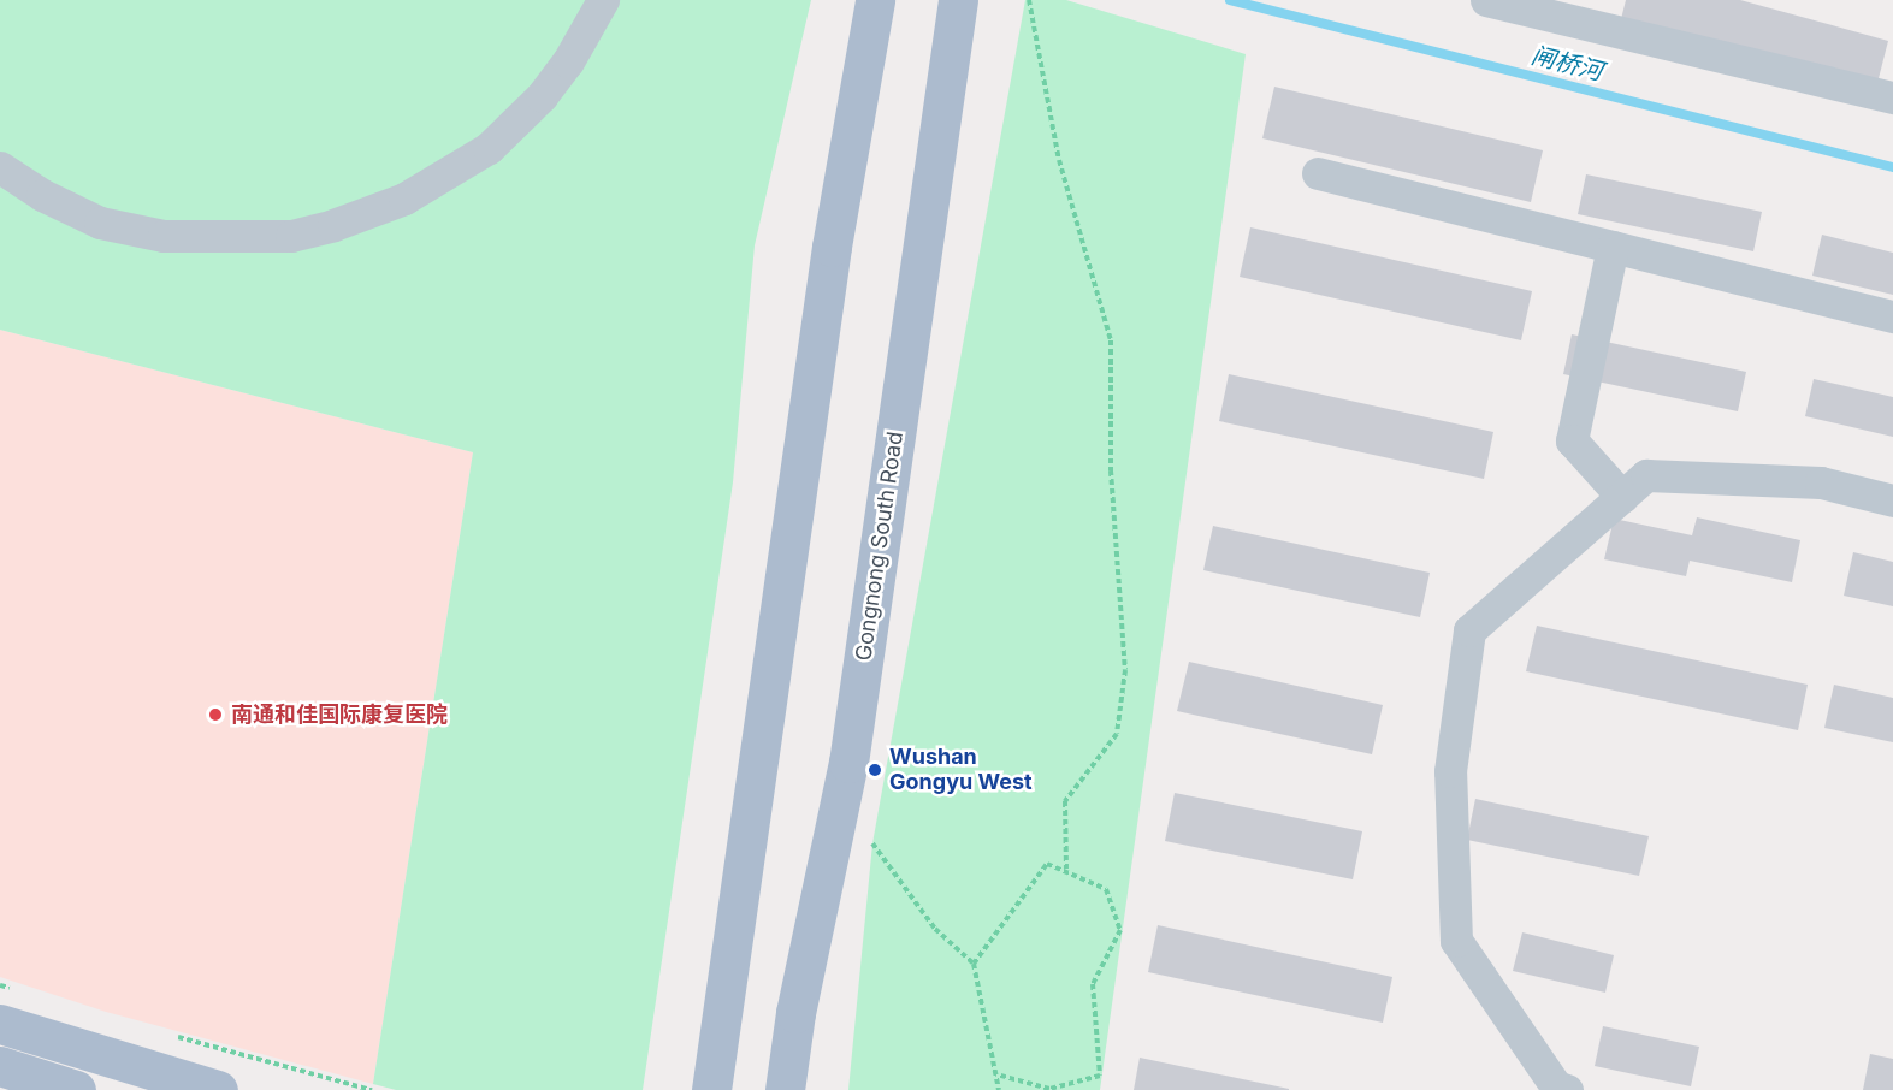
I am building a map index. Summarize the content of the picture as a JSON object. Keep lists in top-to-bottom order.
{
  "streets": {
    "main road": ["Gongnong South Road"]
  },
  "water": ["闸桥河"],
  "places": ["南通和佳国际康复医院", "Wushan Gongyu West"]
}
